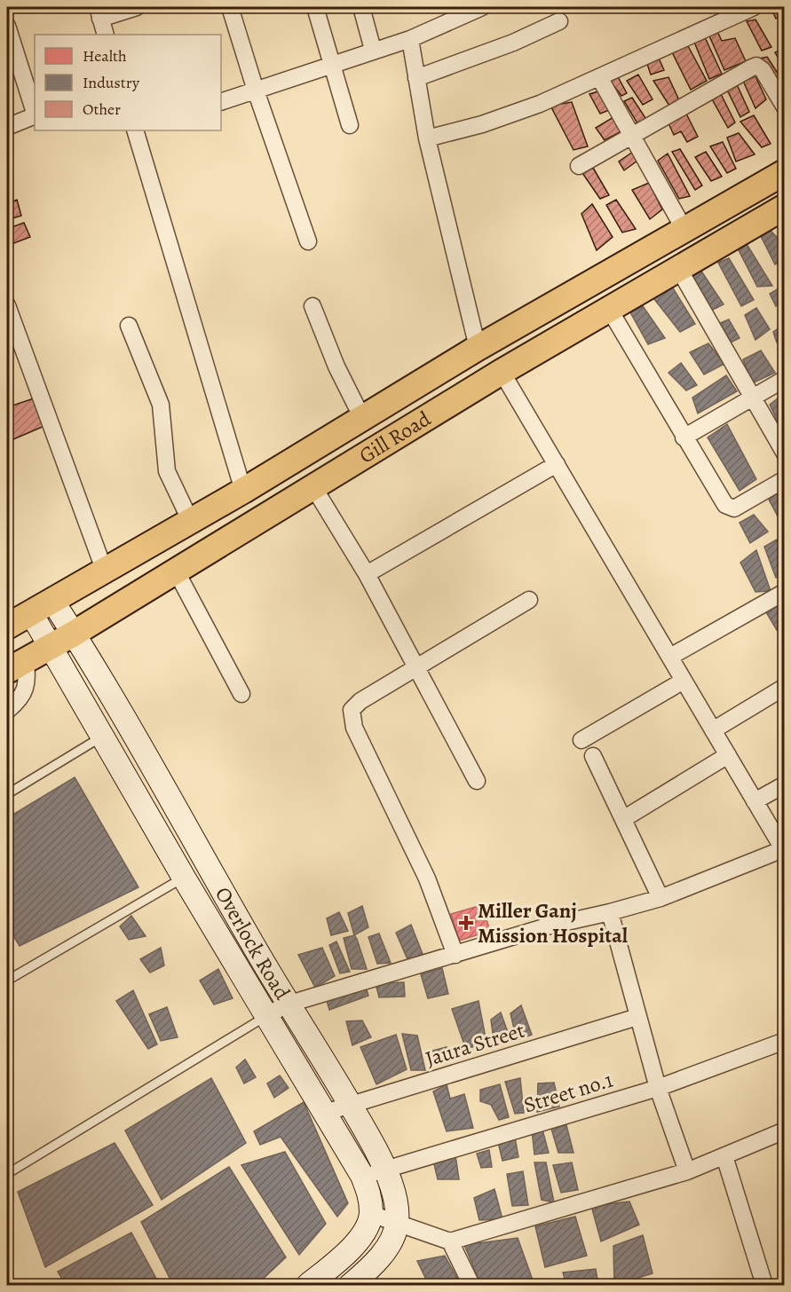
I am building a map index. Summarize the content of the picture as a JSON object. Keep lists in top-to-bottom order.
{
  "streets": {
    "main road": ["Gill Road"],
    "street": ["Overlock Road", "Jaura Street", "Street no.1"]
  },
  "crossings": [
    ["Gill Road", "Overlock Road"],
    ["Overlock Road", "Jaura Street"],
    ["Overlock Road", "Street no.1"]
  ],
  "places": {
    "health": ["Miller Ganj Mission Hospital"]
  },
  "legend": ["Health", "Industry", "Other"]
}
